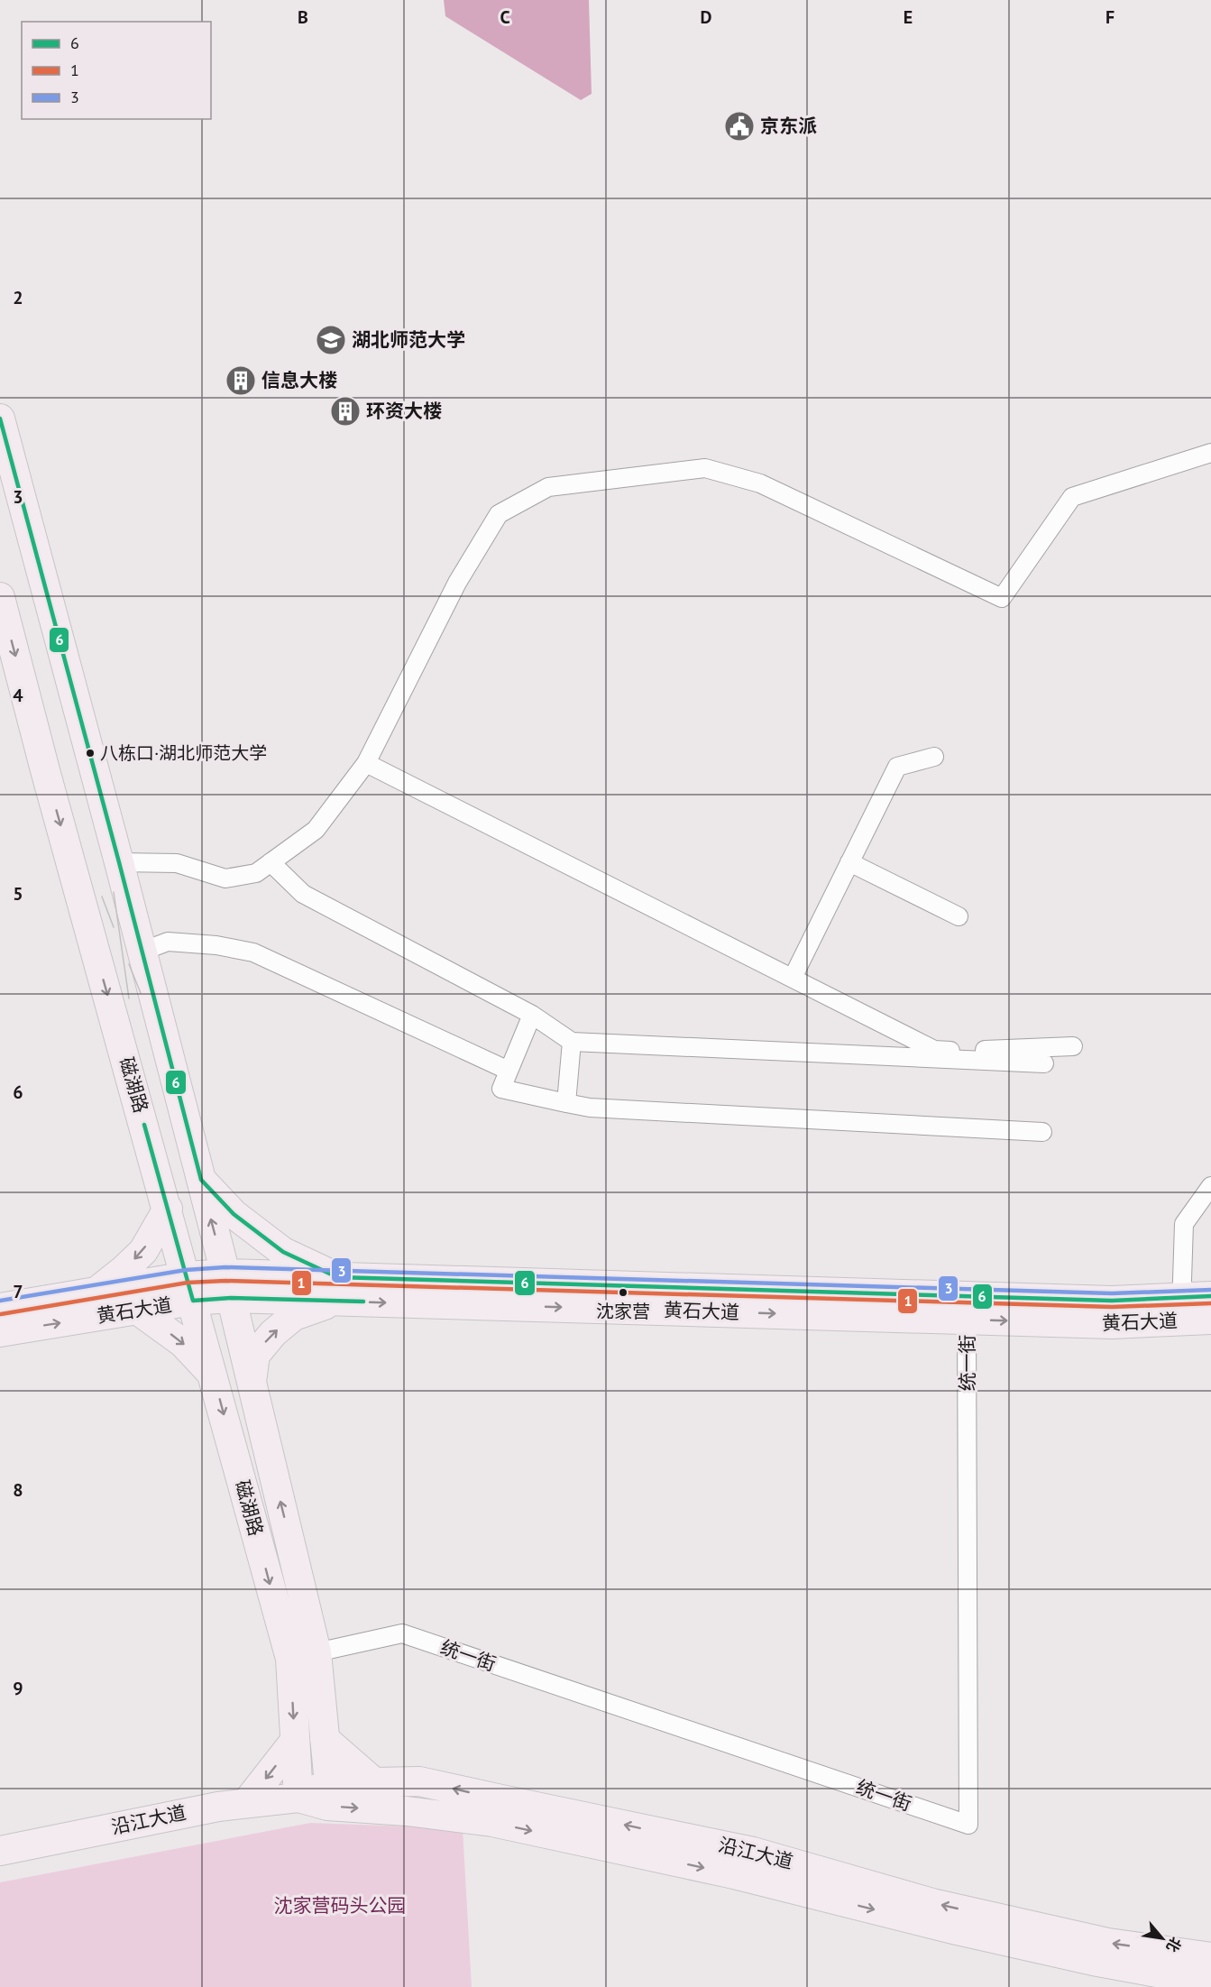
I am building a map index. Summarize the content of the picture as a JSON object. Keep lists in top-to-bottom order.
{
  "streets": {
    "main road": ["磁湖路", "黄石大道", "沿江大道"],
    "street": ["统一街"]
  },
  "crossings": [
    ["磁湖路", "黄石大道"],
    ["磁湖路", "统一街"],
    ["磁湖路", "沿江大道"],
    ["黄石大道", "统一街"]
  ],
  "parks": ["沈家营码头公园"],
  "places": {
    "public building": ["京东派"],
    "school or university": ["湖北师范大学"],
    "building": ["信息大楼", "环资大楼"],
    "other": ["八栋口·湖北师范大学", "沈家营"]
  },
  "lines": ["transit line 6", "transit line 3", "transit line 1"],
  "legend": ["6", "1", "3"],
  "north": "bottom right",
  "grid": {
    "columns": [
      "B",
      "C",
      "D",
      "E",
      "F"
    ],
    "rows": [
      "2",
      "3",
      "4",
      "5",
      "6",
      "7",
      "8",
      "9"
    ]
  }
}
